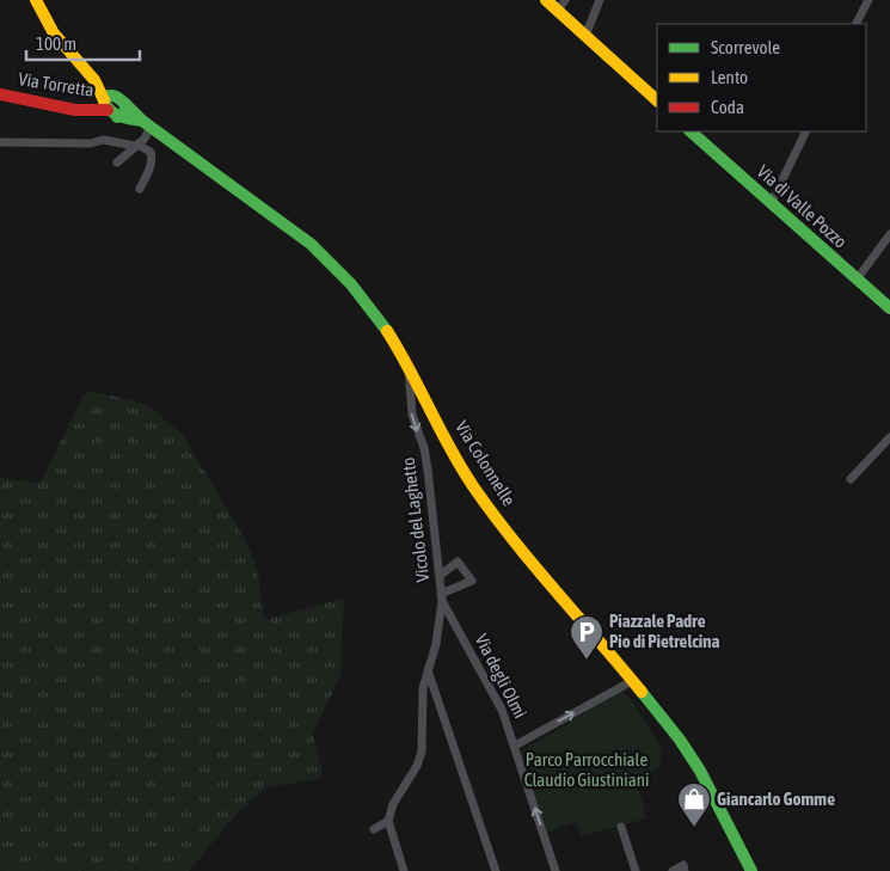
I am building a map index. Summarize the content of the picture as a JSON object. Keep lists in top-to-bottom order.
{
  "streets": {
    "main road": ["Via Torretta", "Via di Valle Pozzo", "Via Colonnelle"],
    "street": ["Vicolo del Laghetto", "Via degli Olmi"]
  },
  "crossings": [
    ["Via Torretta", "Via Colonnelle"],
    ["Via Colonnelle", "Vicolo del Laghetto"],
    ["Vicolo del Laghetto", "Via degli Olmi"]
  ],
  "one_way": ["Vicolo del Laghetto"],
  "parks": ["Parco Parrocchiale Claudio Giustiniani"],
  "places": {
    "parking": ["Piazzale Padre Pio di Pietrelcina"],
    "shop": ["Giancarlo Gomme"]
  },
  "legend": ["Scorrevole", "Lento", "Coda"],
  "scale_bar": "100 m"
}
